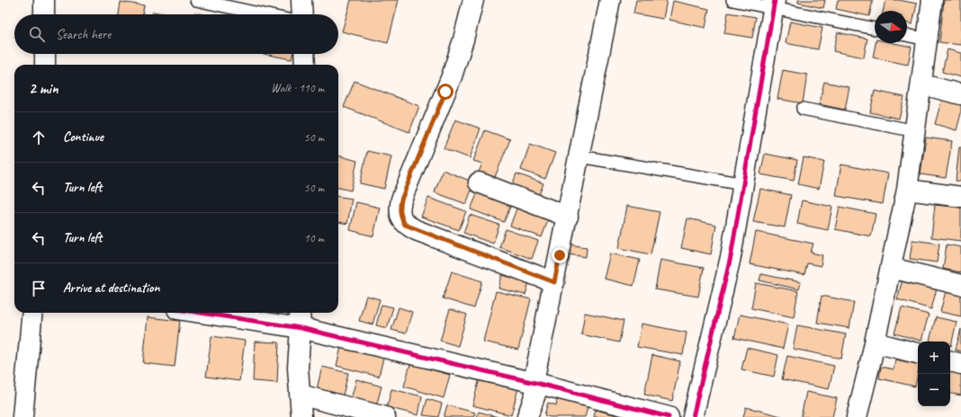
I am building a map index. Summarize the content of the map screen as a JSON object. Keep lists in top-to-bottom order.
{
  "north": "right",
  "page": {
    "search": "Search here",
    "heading": ["2 min", "Walk · 110 m"],
    "list": [
      ["Continue", "50 m"],
      ["Turn left", "50 m"],
      ["Turn left", "10 m"],
      "Arrive at destination"
    ],
    "map_buttons": ["+", "−"]
  }
}
